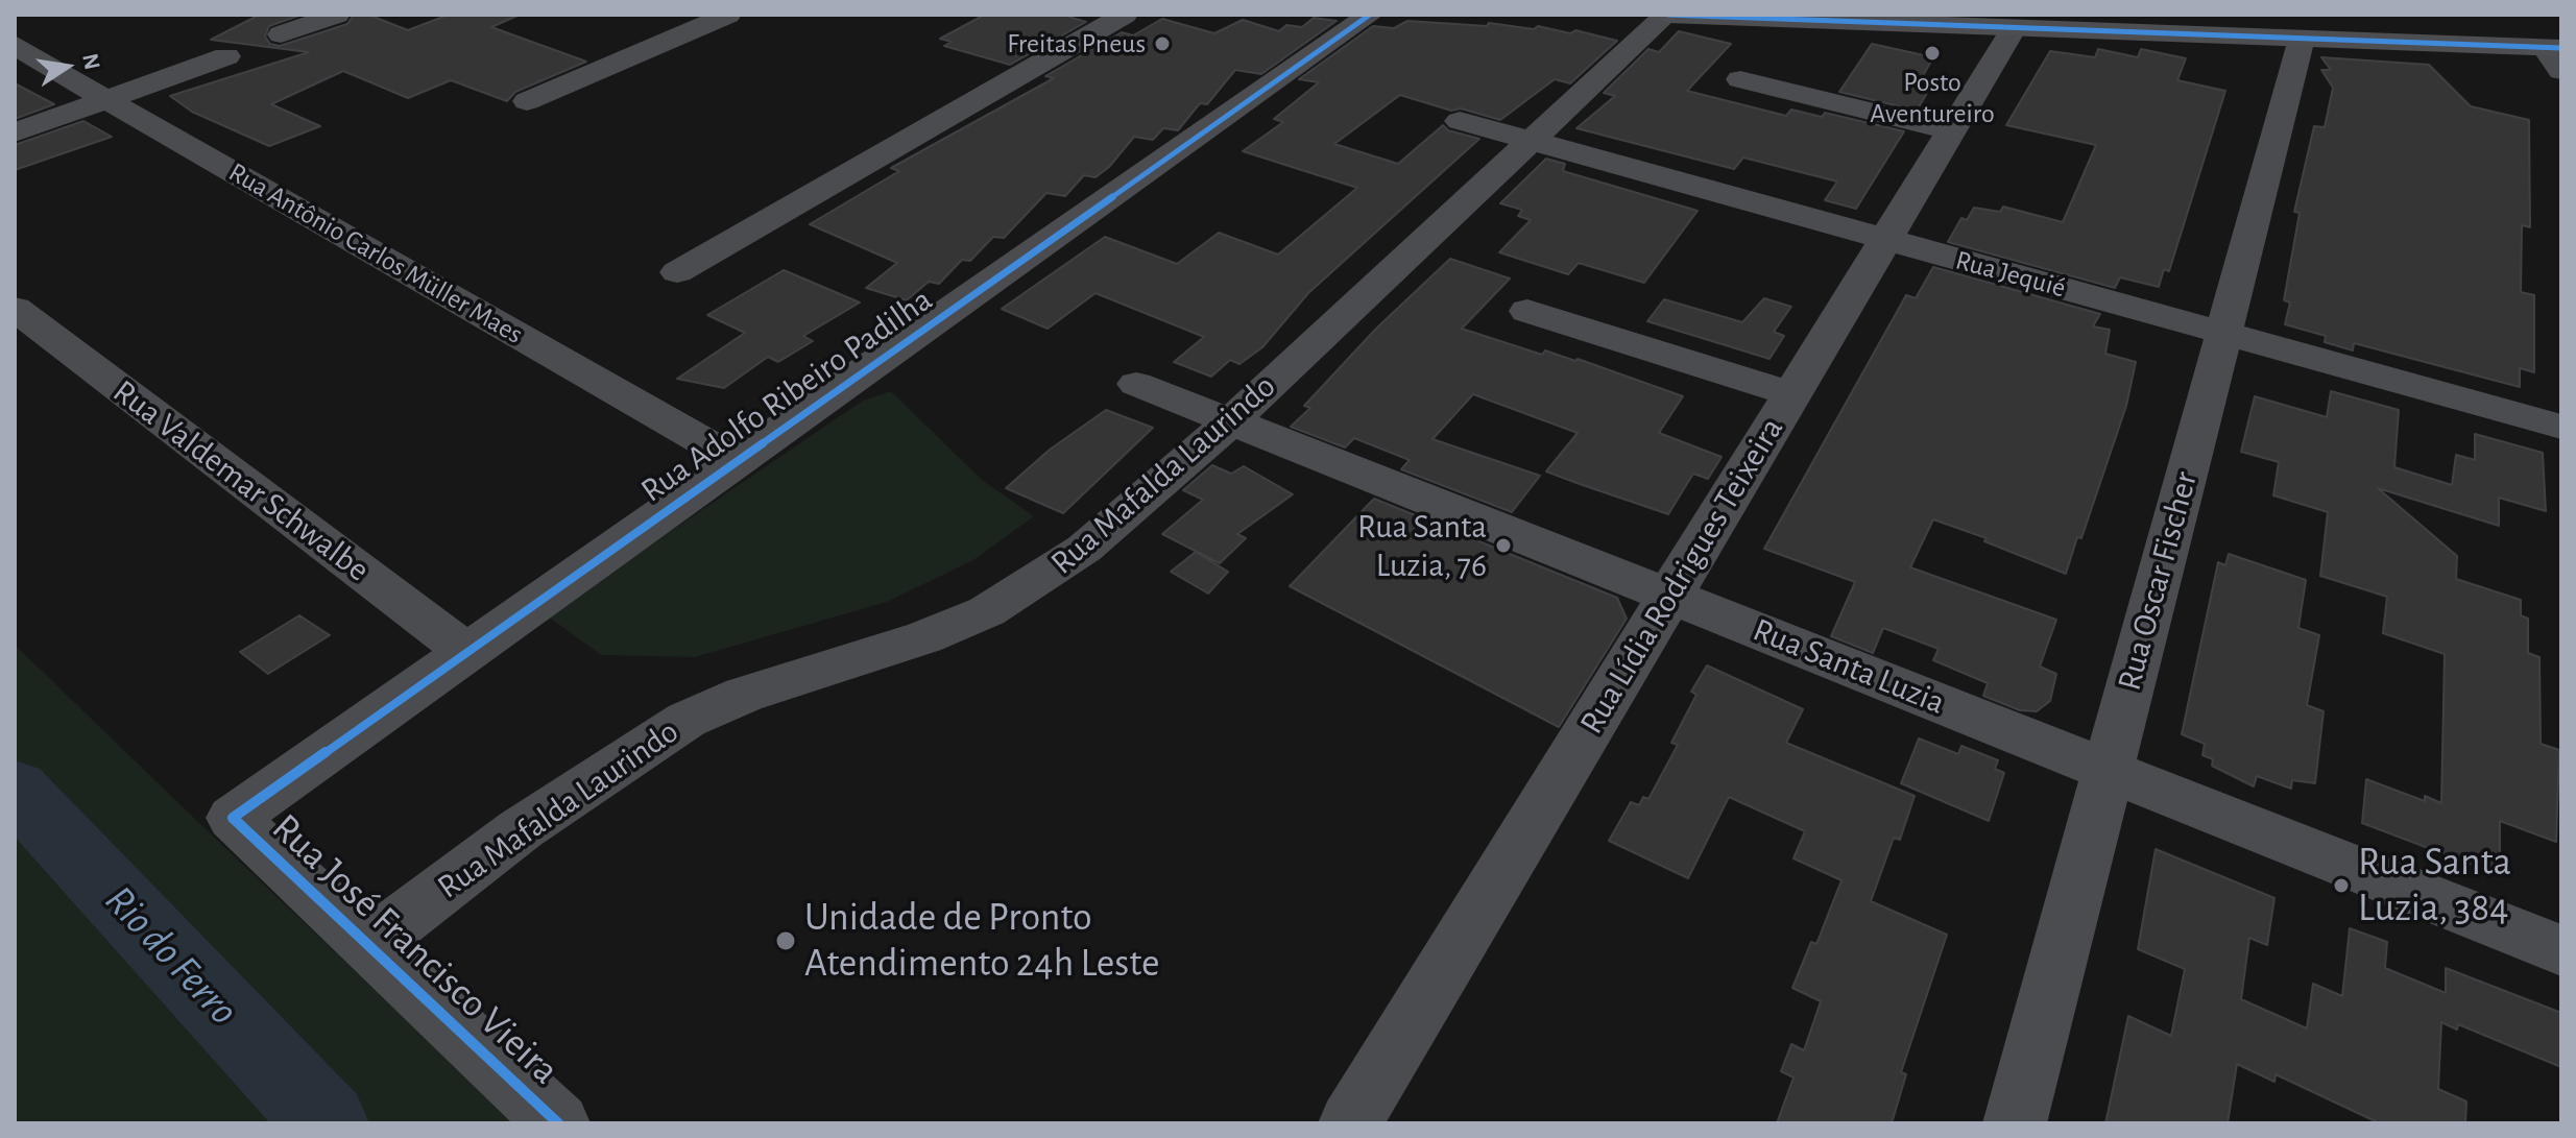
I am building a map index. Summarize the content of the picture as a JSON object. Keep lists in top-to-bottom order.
{
  "streets": {
    "street": [
      "Rua Antônio Carlos Müller Maes",
      "Rua Jequié",
      "Rua Adolfo Ribeiro Padilha",
      "Rua Mafalda Laurindo",
      "Rua Valdemar Schwalbe",
      "Rua Lídia Rodrigues Teixeira",
      "Rua Oscar Fischer",
      "Rua Santa Luzia",
      "Rua José Francisco Vieira"
    ]
  },
  "crossings": [
    ["Rua Antônio Carlos Müller Maes", "Rua Adolfo Ribeiro Padilha"],
    ["Rua Jequié", "Rua Mafalda Laurindo"],
    ["Rua Jequié", "Rua Lídia Rodrigues Teixeira"],
    ["Rua Jequié", "Rua Oscar Fischer"],
    ["Rua Adolfo Ribeiro Padilha", "Rua Valdemar Schwalbe"],
    ["Rua Adolfo Ribeiro Padilha", "Rua José Francisco Vieira"],
    ["Rua Mafalda Laurindo", "Rua Santa Luzia"],
    ["Rua Mafalda Laurindo", "Rua José Francisco Vieira"],
    ["Rua Lídia Rodrigues Teixeira", "Rua Santa Luzia"],
    ["Rua Oscar Fischer", "Rua Santa Luzia"]
  ],
  "water": ["Rio do Ferro"],
  "places": [
    "Freitas Pneus",
    "Posto Aventureiro",
    "Rua Santa Luzia, 76",
    "Rua Santa Luzia, 384",
    "Unidade de Pronto Atendimento 24h Leste"
  ],
  "north": "right"
}
